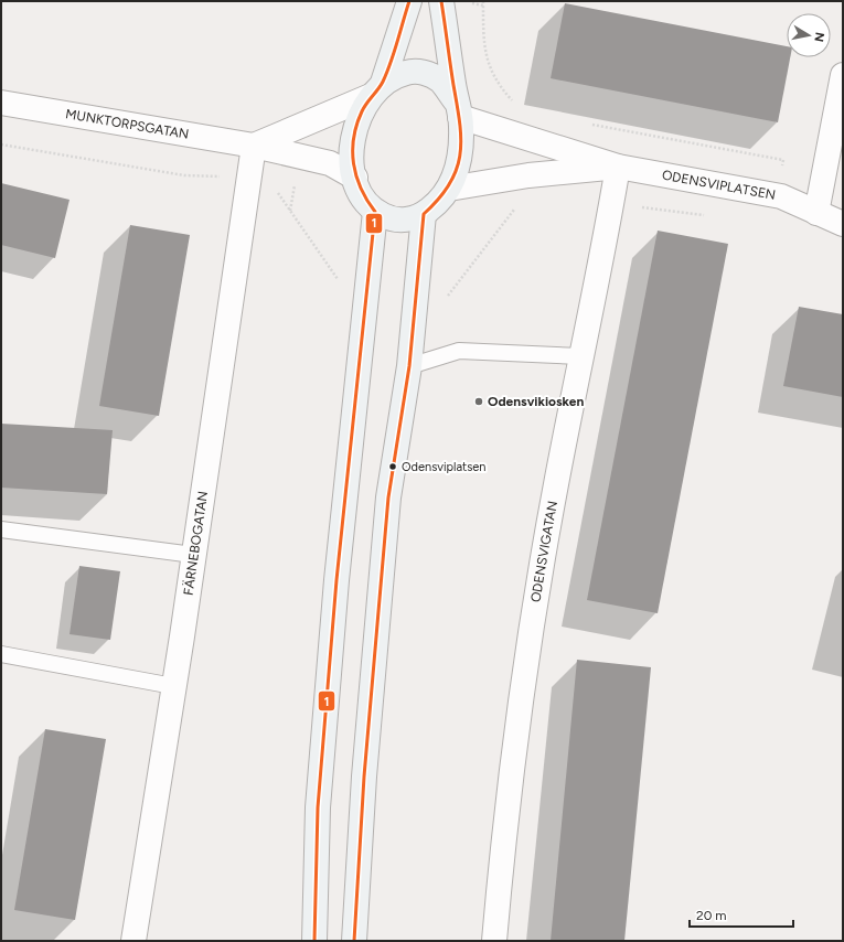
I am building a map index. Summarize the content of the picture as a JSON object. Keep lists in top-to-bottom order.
{
  "streets": {
    "street": [
      "MUNKTORPSGATAN",
      "ODENSVIPLATSEN",
      "FÄRNEBOGATAN",
      "ODENSVIGATAN"
    ]
  },
  "crossings": [
    ["MUNKTORPSGATAN", "ODENSVIPLATSEN"],
    ["MUNKTORPSGATAN", "FÄRNEBOGATAN"],
    ["ODENSVIPLATSEN", "ODENSVIGATAN"]
  ],
  "places": ["Odensvikiosken", "Odensviplatsen"],
  "lines": ["transit line 1"],
  "scale_bar": "20 m",
  "north": "right"
}
